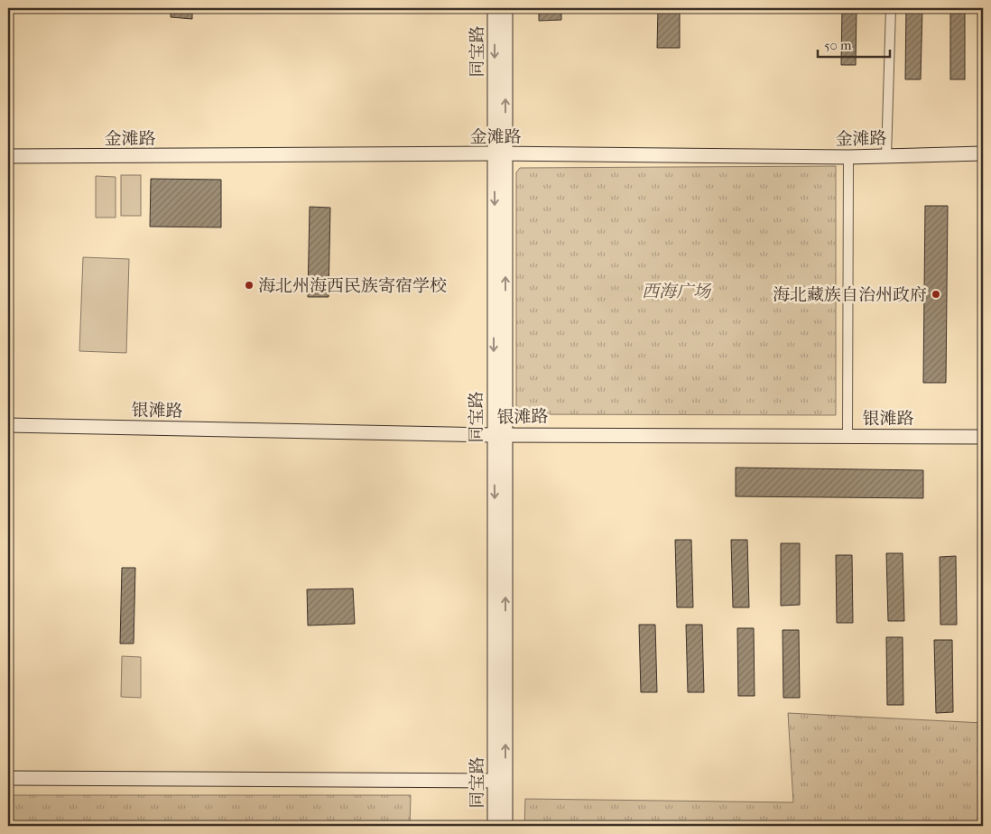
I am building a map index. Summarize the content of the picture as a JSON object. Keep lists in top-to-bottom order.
{
  "streets": {
    "street": ["同宝路", "金滩路", "银滩路"]
  },
  "crossings": [
    ["同宝路", "金滩路"],
    ["同宝路", "银滩路"]
  ],
  "parks": ["西海广场"],
  "places": ["海北州海西民族寄宿学校", "海北藏族自治州政府"],
  "scale_bar": "50 m"
}
